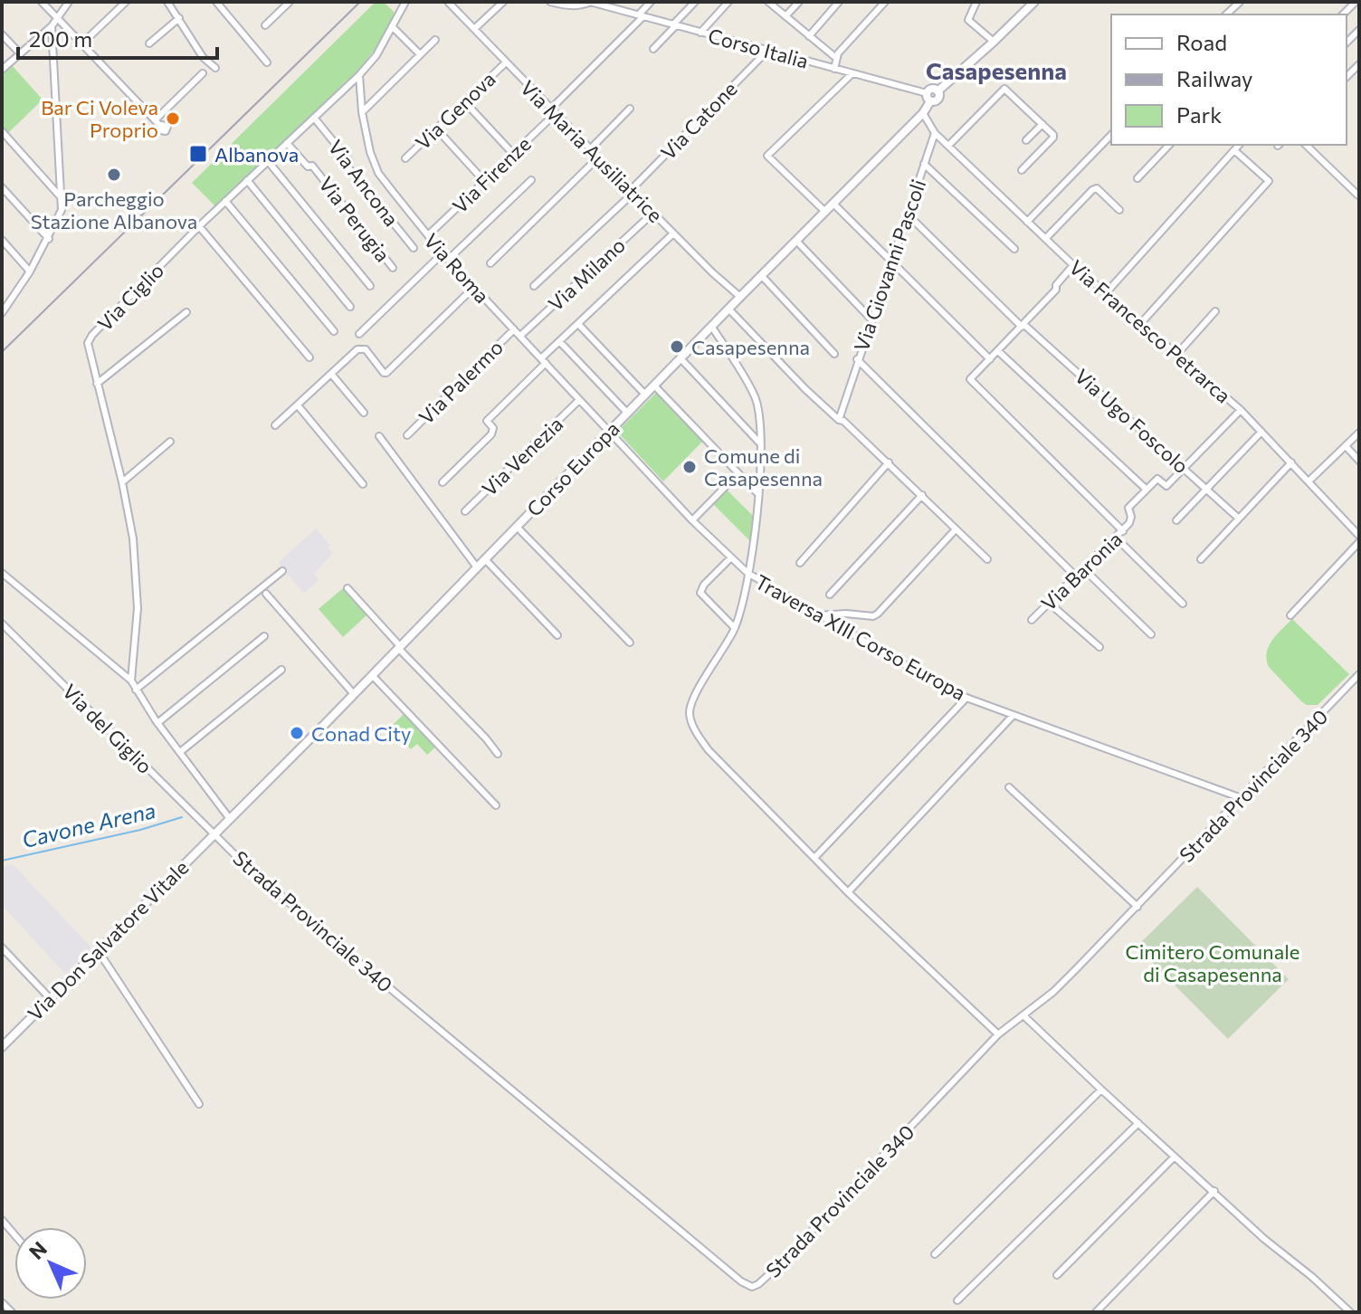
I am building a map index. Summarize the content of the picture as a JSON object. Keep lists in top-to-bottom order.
{
  "streets": {
    "street": [
      "Corso Italia",
      "Via Genova",
      "Via Catone",
      "Via Maria Ausiliatrice",
      "Via Firenze",
      "Via Ancona",
      "Via Perugia",
      "Via Giovanni Pascoli",
      "Via Roma",
      "Via Milano",
      "Via Ciglio",
      "Via Francesco Petrarca",
      "Via Palermo",
      "Via Ugo Foscolo",
      "Via Venezia",
      "Corso Europa",
      "Via Baronia",
      "Traversa XIII Corso Europa",
      "Via del Giglio",
      "Strada Provinciale 340",
      "Via Don Salvatore Vitale"
    ]
  },
  "crossings": [
    ["Corso Italia", "Via Catone"],
    ["Corso Italia", "Via Firenze"],
    ["Corso Italia", "Corso Europa"],
    ["Via Genova", "Via Maria Ausiliatrice"],
    ["Via Catone", "Via Maria Ausiliatrice"],
    ["Via Maria Ausiliatrice", "Via Firenze"],
    ["Via Maria Ausiliatrice", "Via Milano"],
    ["Via Maria Ausiliatrice", "Corso Europa"],
    ["Via Firenze", "Via Roma"],
    ["Via Ancona", "Via Ciglio"],
    ["Via Perugia", "Via Ciglio"],
    ["Via Giovanni Pascoli", "Via Francesco Petrarca"],
    ["Via Giovanni Pascoli", "Via Ugo Foscolo"],
    ["Via Roma", "Via Milano"],
    ["Via Roma", "Via Ciglio"],
    ["Via Roma", "Via Palermo"],
    ["Via Roma", "Via Venezia"],
    ["Via Roma", "Corso Europa"],
    ["Via Roma", "Traversa XIII Corso Europa"],
    ["Corso Europa", "Traversa XIII Corso Europa"],
    ["Corso Europa", "Via del Giglio"],
    ["Corso Europa", "Strada Provinciale 340"],
    ["Corso Europa", "Via Don Salvatore Vitale"],
    ["Traversa XIII Corso Europa", "Strada Provinciale 340"],
    ["Via del Giglio", "Strada Provinciale 340"],
    ["Via del Giglio", "Via Don Salvatore Vitale"],
    ["Strada Provinciale 340", "Via Don Salvatore Vitale"]
  ],
  "districts": ["Casapesenna"],
  "water": ["Cavone Arena"],
  "parks": ["Cimitero Comunale di Casapesenna"],
  "places": {
    "other": [
      "Bar Ci Voleva Proprio",
      "Parcheggio Stazione Albanova",
      "Casapesenna",
      "Comune di Casapesenna",
      "Conad City"
    ],
    "transit": ["Albanova"]
  },
  "legend": ["Road", "Railway", "Park"],
  "scale_bar": "200 m",
  "north": "top left"
}
